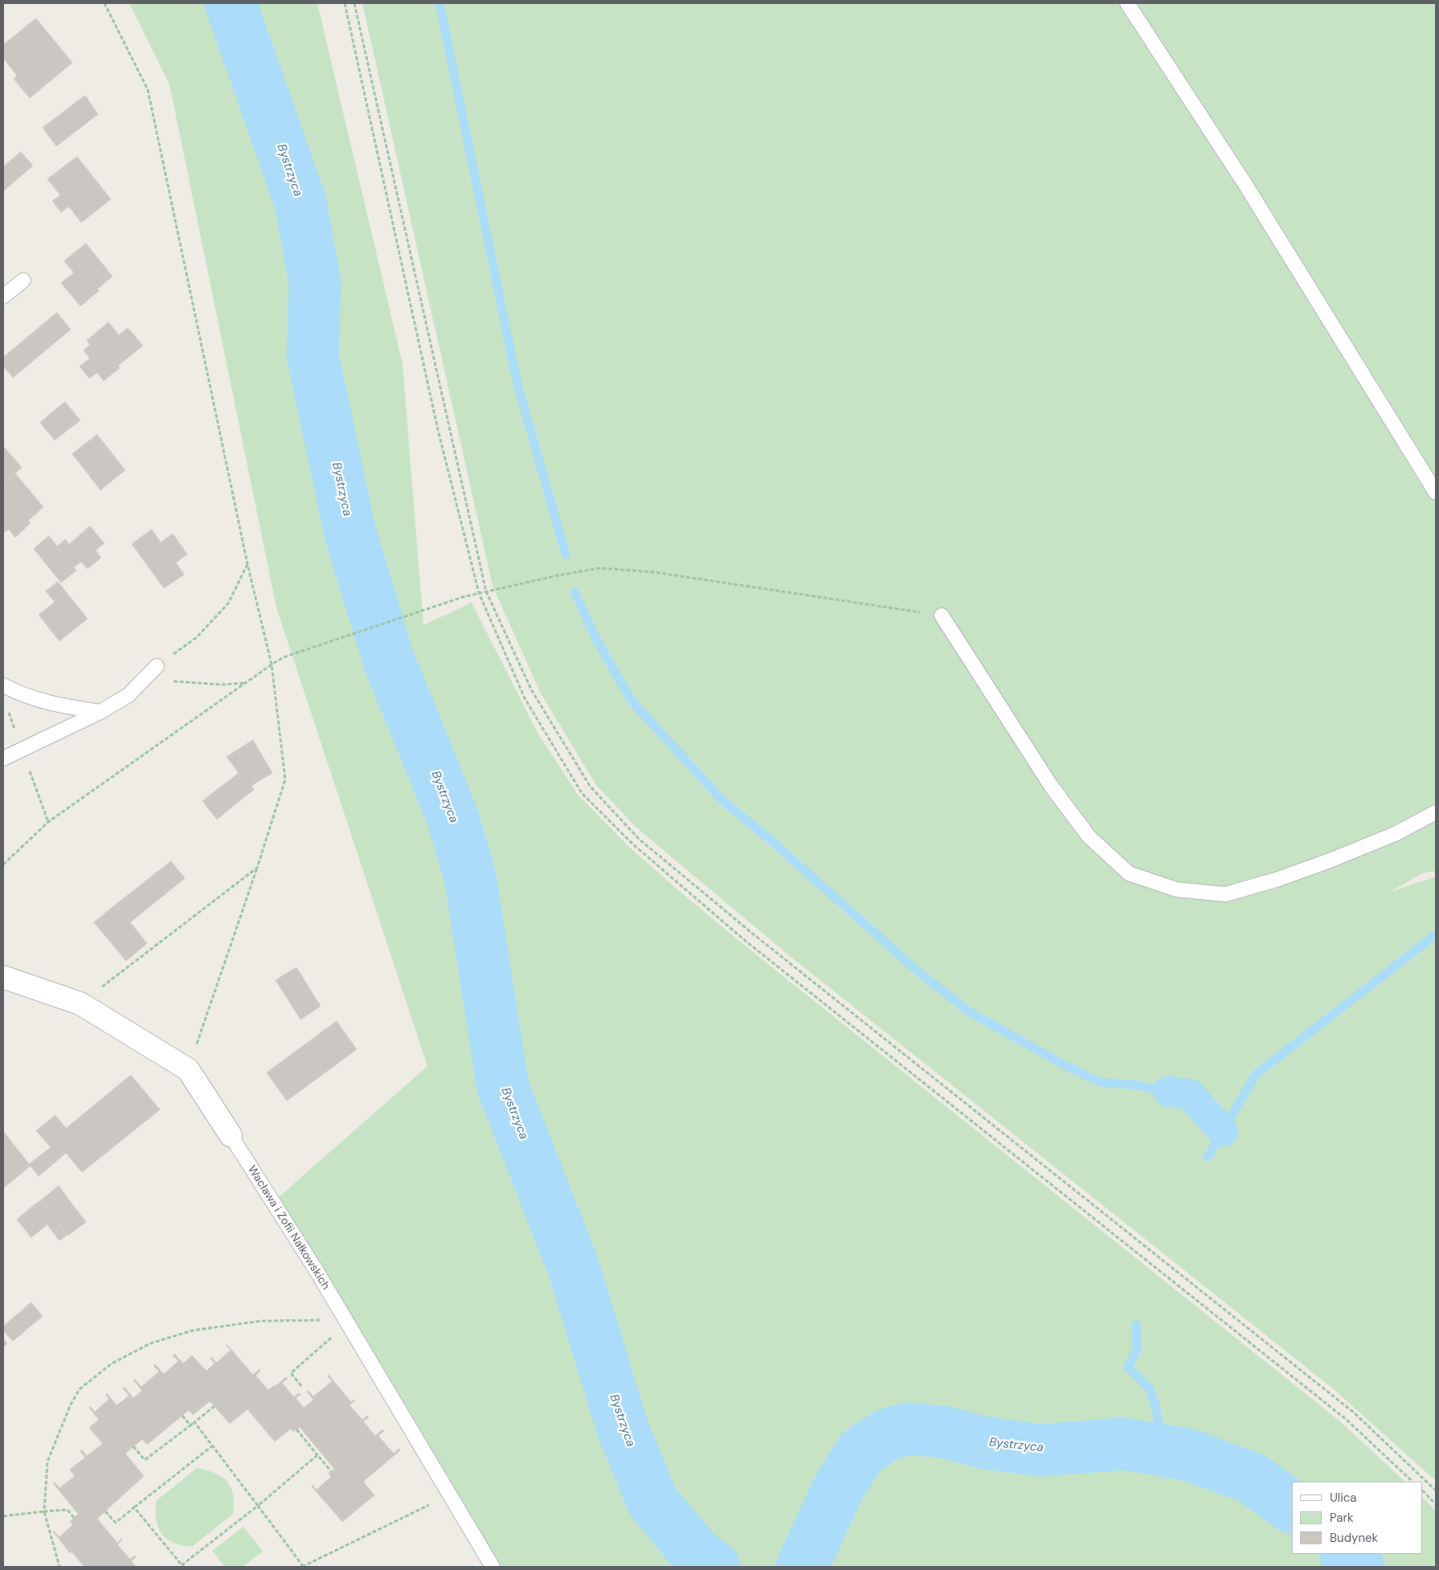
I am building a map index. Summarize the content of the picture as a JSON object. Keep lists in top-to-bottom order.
{
  "streets": {
    "street": ["Wacława i Zofii Nałkowskich"]
  },
  "water": ["Bystrzyca"],
  "legend": ["Ulica", "Park", "Budynek"]
}
